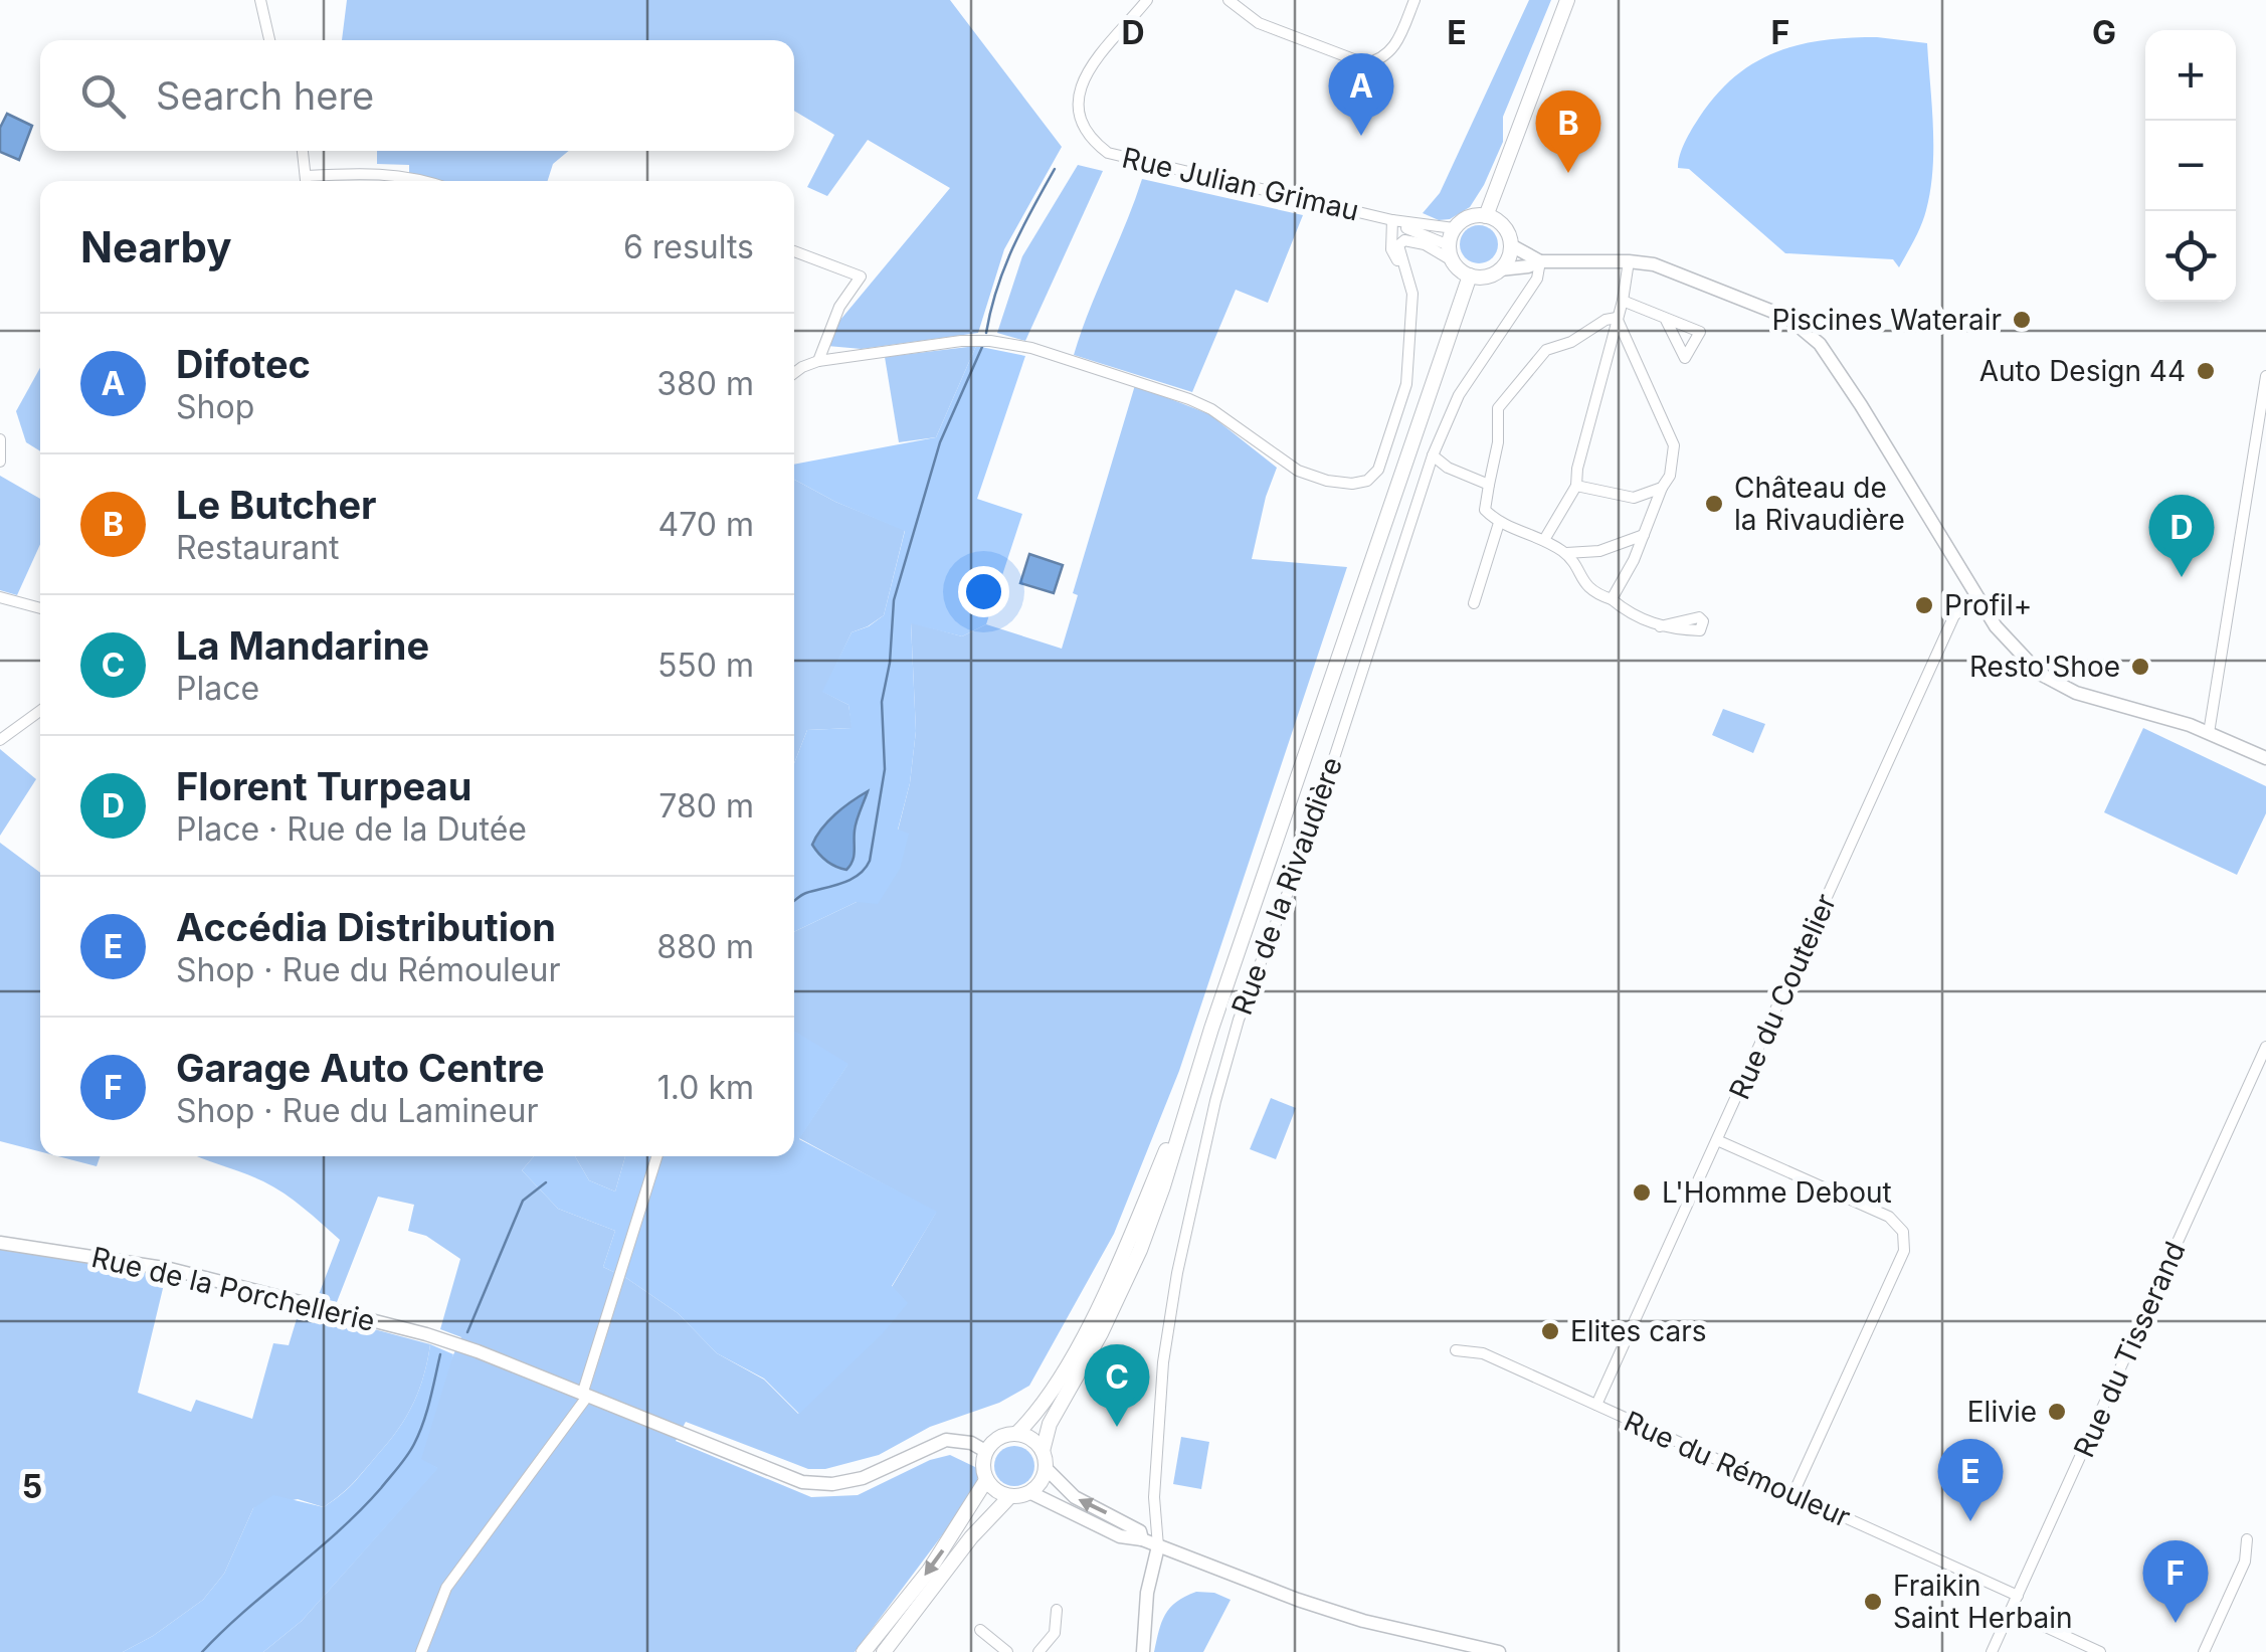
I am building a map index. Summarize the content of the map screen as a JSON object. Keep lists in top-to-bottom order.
{
  "streets": {
    "street": [
      "Rue Julian Grimau",
      "Rue de la Rivaudière",
      "Rue du Coutelier",
      "Rue de la Porchellerie",
      "Rue du Tisserand",
      "Rue du Rémouleur"
    ]
  },
  "crossings": [
    ["Rue du Coutelier", "Rue du Rémouleur"],
    ["Rue du Tisserand", "Rue du Rémouleur"]
  ],
  "places": [
    "Piscines Waterair",
    "Auto Design 44",
    "Château de la Rivaudière",
    "Profil+",
    "Resto'Shoe",
    "L'Homme Debout",
    "Elites cars",
    "Elivie",
    "Fraikin Saint Herbain"
  ],
  "page": {
    "map_buttons": ["+", "−"],
    "search": "Search here",
    "pins": [
      "A",
      "B",
      "D",
      "C",
      "E",
      "F"
    ],
    "heading": ["Nearby", "6 results"],
    "list": [
      {
        "mark": "A",
        "name": "Difotec",
        "note": "Shop",
        "value": "380 m"
      },
      {
        "mark": "B",
        "name": "Le Butcher",
        "note": "Restaurant",
        "value": "470 m"
      },
      {
        "mark": "C",
        "name": "La Mandarine",
        "note": "Place",
        "value": "550 m"
      },
      {
        "mark": "D",
        "name": "Florent Turpeau",
        "note": "Place · Rue de la Dutée",
        "value": "780 m"
      },
      {
        "mark": "E",
        "name": "Accédia Distribution",
        "note": "Shop · Rue du Rémouleur",
        "value": "880 m"
      },
      {
        "mark": "F",
        "name": "Garage Auto Centre",
        "note": "Shop · Rue du Lamineur",
        "value": "1.0 km"
      }
    ]
  },
  "grid": {
    "columns": [
      "D",
      "E",
      "F",
      "G"
    ],
    "rows": ["5"]
  }
}
